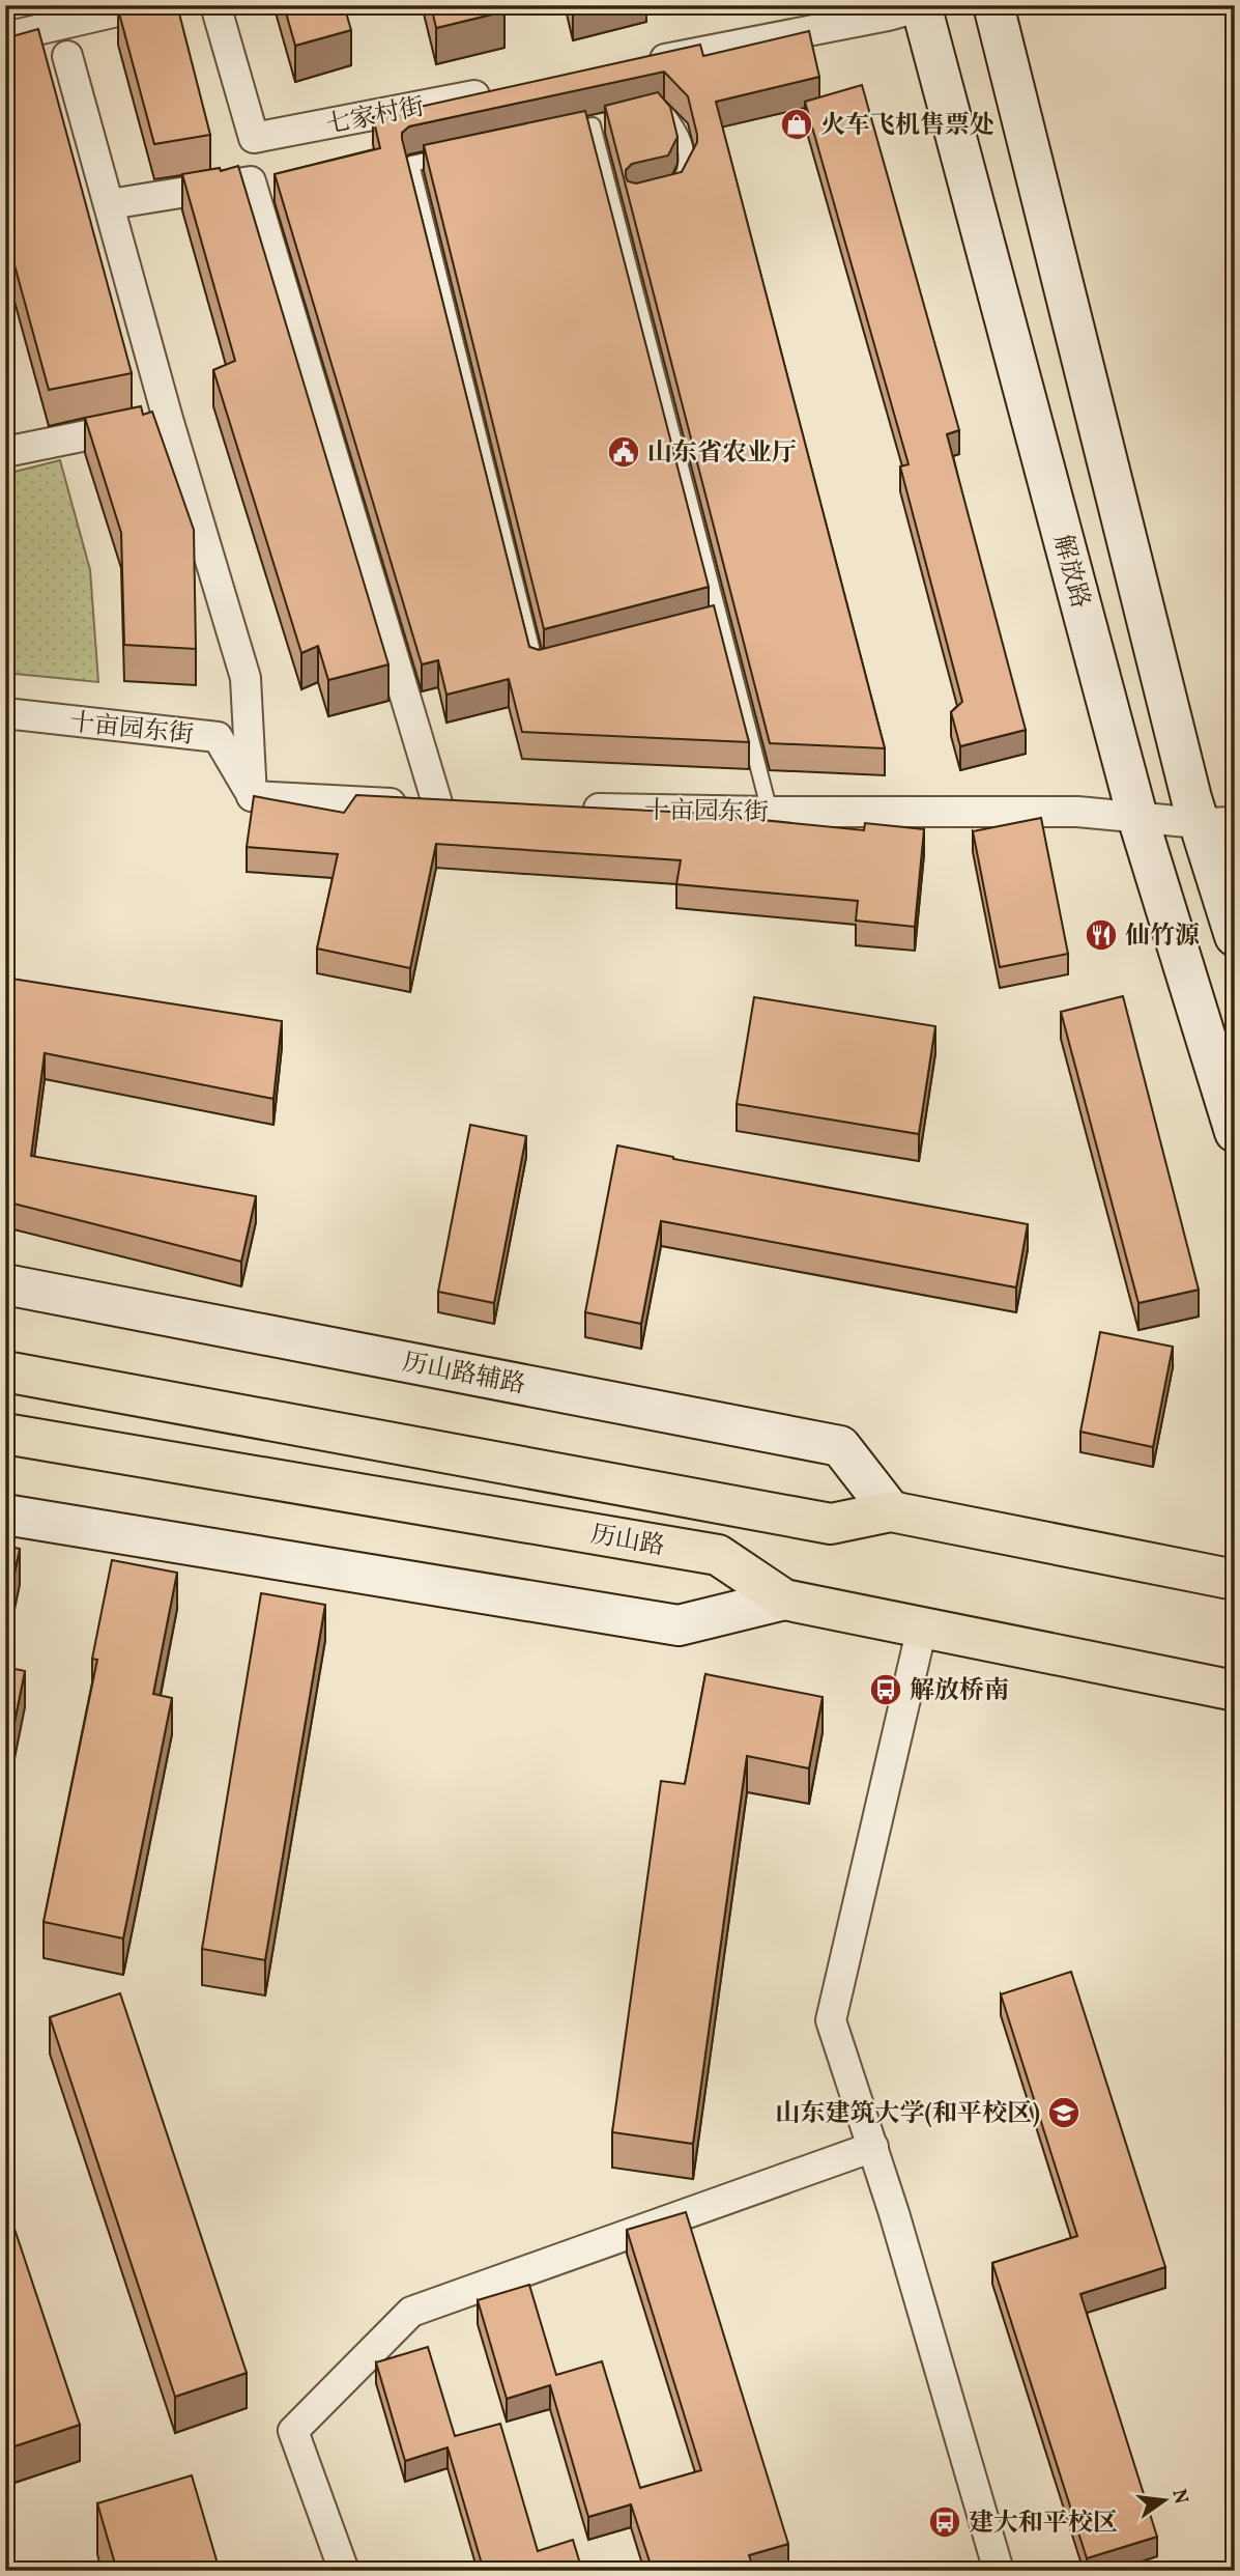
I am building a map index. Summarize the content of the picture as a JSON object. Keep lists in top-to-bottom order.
{
  "streets": {
    "main road": ["解放路", "历山路辅路", "历山路"],
    "street": ["七家村街", "十亩园东街"]
  },
  "crossings": [
    ["解放路", "十亩园东街"],
    ["历山路辅路", "历山路"]
  ],
  "places": {
    "shop": ["火车飞机售票处"],
    "public building": ["山东省农业厅"],
    "restaurant": ["仙竹源"],
    "bus stop": ["解放桥南", "建大和平校区"],
    "school or university": ["山东建筑大学(和平校区)"]
  },
  "north": "right"
}
